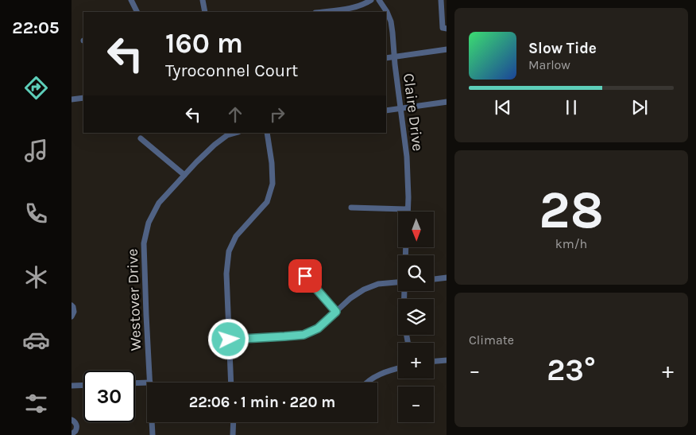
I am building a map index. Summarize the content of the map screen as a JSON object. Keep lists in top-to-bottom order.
{
  "streets": {
    "street": ["Claire Drive", "Westover Drive"]
  },
  "north": "bottom",
  "page": {
    "tabs": "22:05",
    "turn": ["160 m", "Tyroconnel Court"],
    "song": ["Slow Tide", "Marlow"],
    "tile": [
      ["28", "km/h"],
      "Climate"
    ],
    "map_buttons": ["+", "−"],
    "heat": ["−", "23°", "+"],
    "limit": "30",
    "trip": "22:06 · 1 min · 220 m"
  }
}
